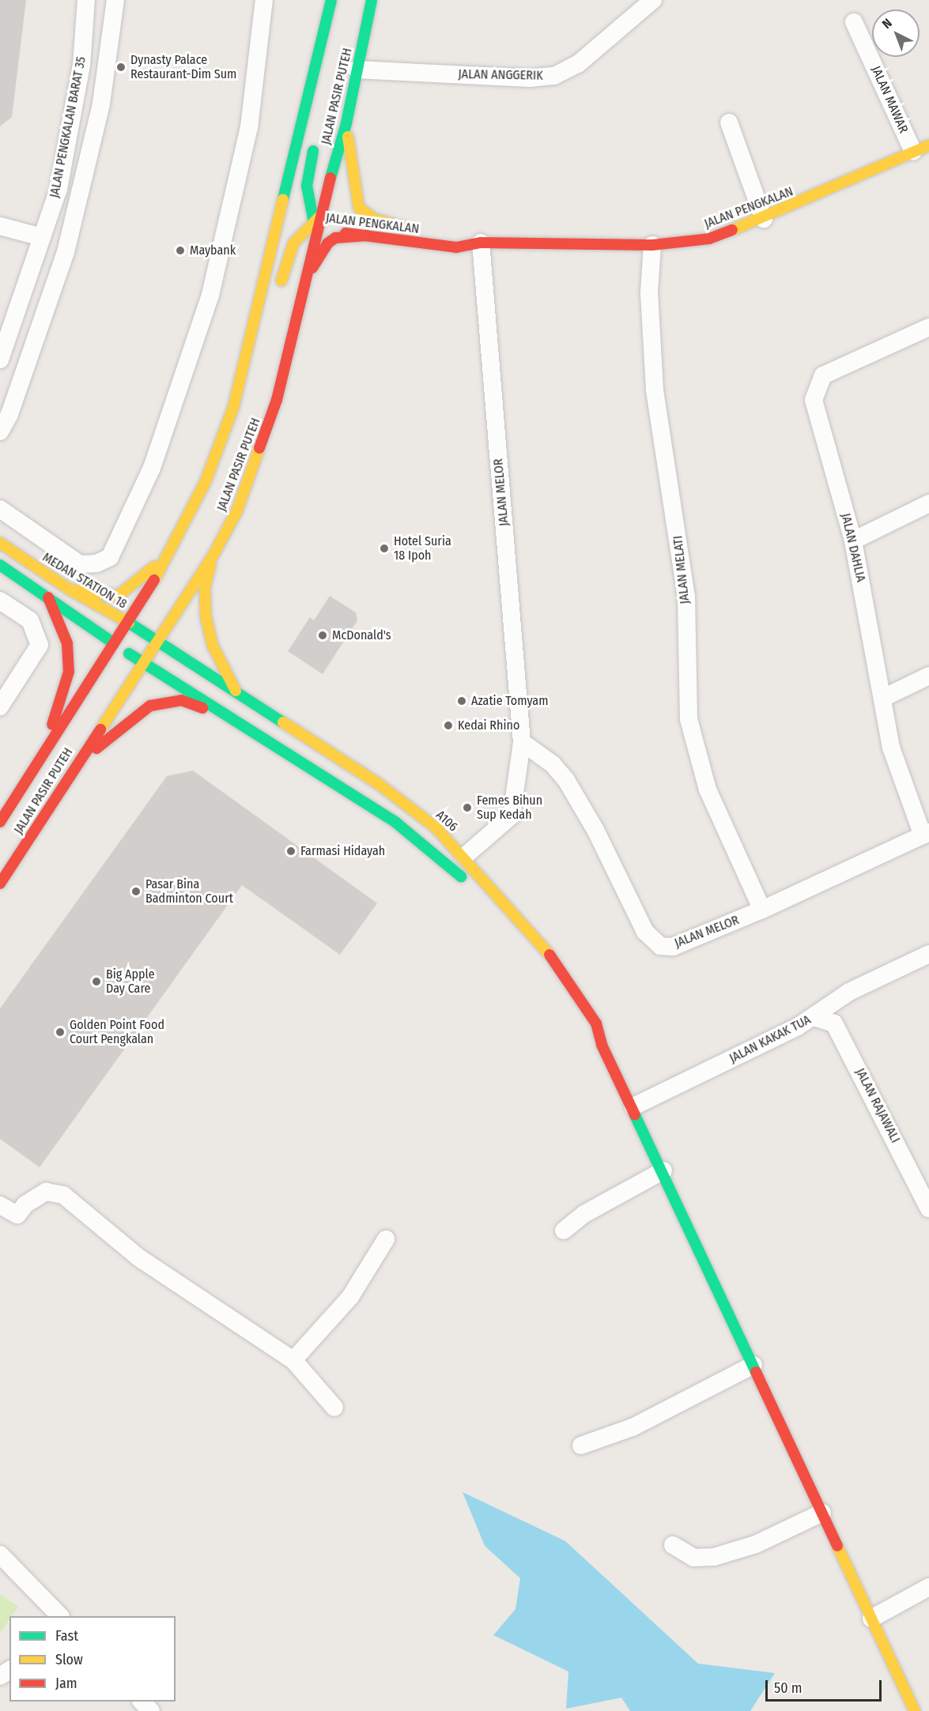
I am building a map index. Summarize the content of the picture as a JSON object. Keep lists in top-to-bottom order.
{
  "streets": {
    "main road": [
      "JALAN PASIR PUTEH",
      "JALAN PENGKALAN",
      "MEDAN STATION 18",
      "A106"
    ],
    "street": [
      "JALAN ANGGERIK",
      "JALAN MAWAR",
      "JALAN PENGKALAN BARAT 35",
      "JALAN MELOR",
      "JALAN DAHLIA",
      "JALAN MELATI",
      "JALAN KAKAK TUA",
      "JALAN RAJAWALI"
    ]
  },
  "crossings": [
    ["JALAN ANGGERIK", "JALAN PASIR PUTEH"],
    ["JALAN PASIR PUTEH", "JALAN PENGKALAN"],
    ["JALAN PASIR PUTEH", "MEDAN STATION 18"],
    ["JALAN MAWAR", "JALAN PENGKALAN"],
    ["JALAN PENGKALAN", "JALAN MELOR"],
    ["JALAN PENGKALAN", "JALAN MELATI"],
    ["JALAN MELOR", "JALAN DAHLIA"],
    ["JALAN MELOR", "JALAN MELATI"],
    ["JALAN MELOR", "A106"],
    ["MEDAN STATION 18", "A106"],
    ["JALAN KAKAK TUA", "JALAN RAJAWALI"]
  ],
  "places": [
    "Dynasty Palace Restaurant-Dim Sum",
    "Maybank",
    "Hotel Suria 18 Ipoh",
    "McDonald's",
    "Azatie Tomyam",
    "Kedai Rhino",
    "Femes Bihun Sup Kedah",
    "Farmasi Hidayah",
    "Pasar Bina Badminton Court",
    "Big Apple Day Care",
    "Golden Point Food Court Pengkalan"
  ],
  "legend": ["Fast", "Slow", "Jam"],
  "scale_bar": "50 m",
  "north": "top left"
}
